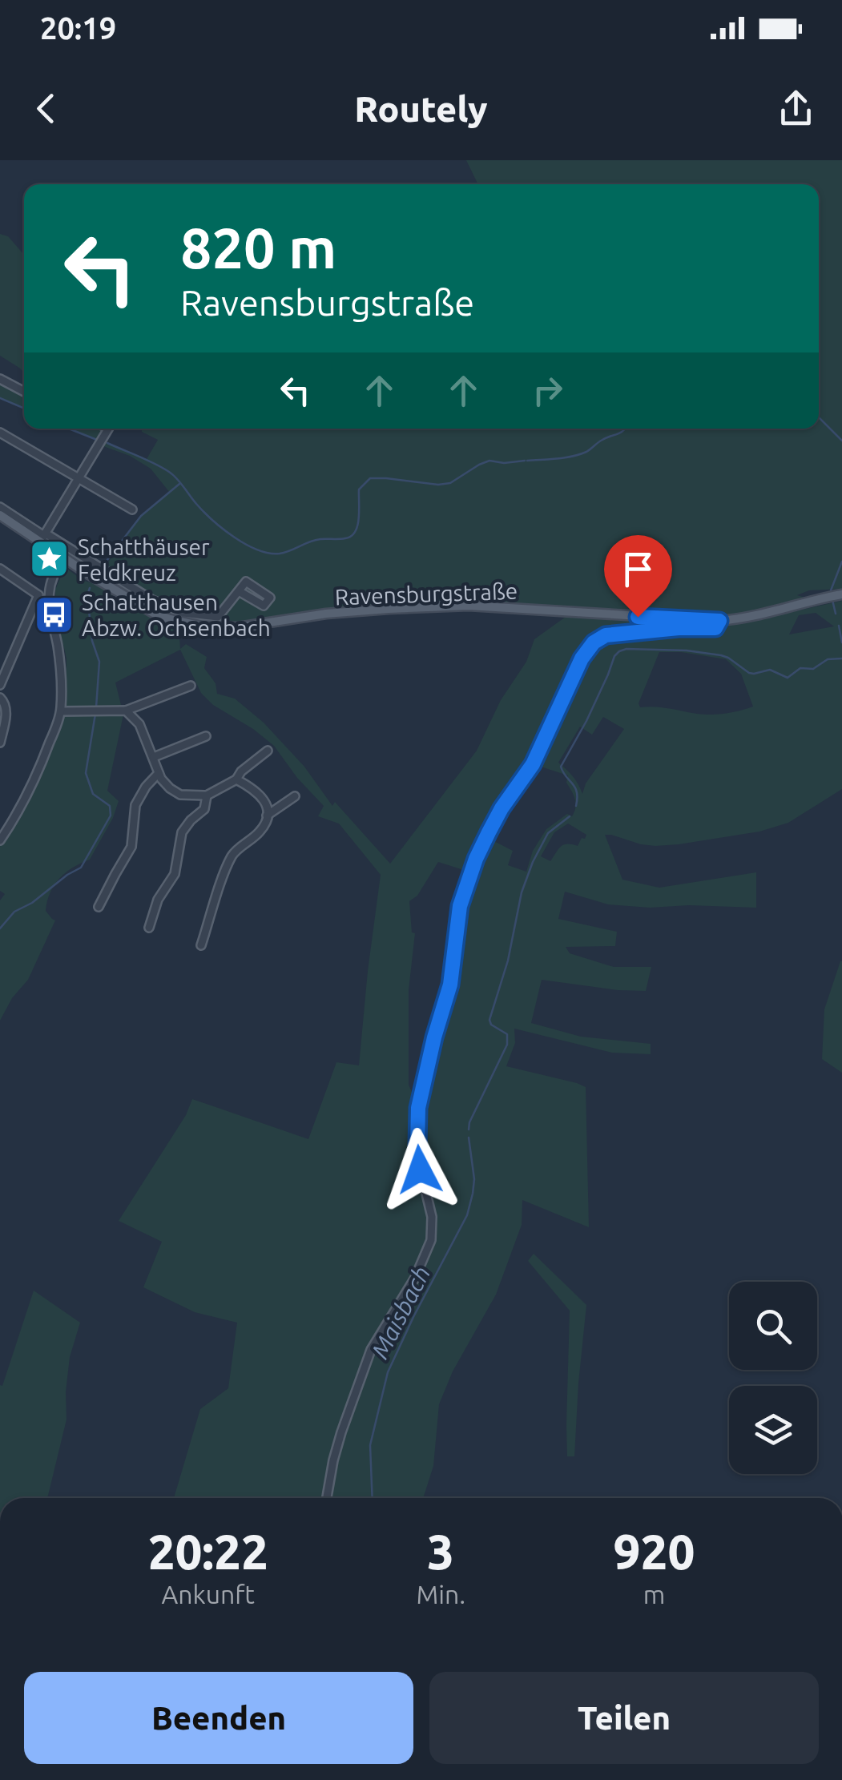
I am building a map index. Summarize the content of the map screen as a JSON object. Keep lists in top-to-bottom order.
{
  "streets": {
    "main road": ["Ravensburgstraße"]
  },
  "water": ["Maisbach"],
  "places": {
    "place": ["Schatthäuser Feldkreuz"],
    "bus stop": ["Schatthausen Abzw. Ochsenbach"]
  },
  "page": {
    "status": "20:19",
    "header": "Routely",
    "turn": ["820 m", "Ravensburgstraße"],
    "eta": [
      "20:22",
      "Ankunft",
      "3",
      "Min.",
      "920",
      "m"
    ],
    "buttons": ["Beenden", "Teilen"]
  }
}
